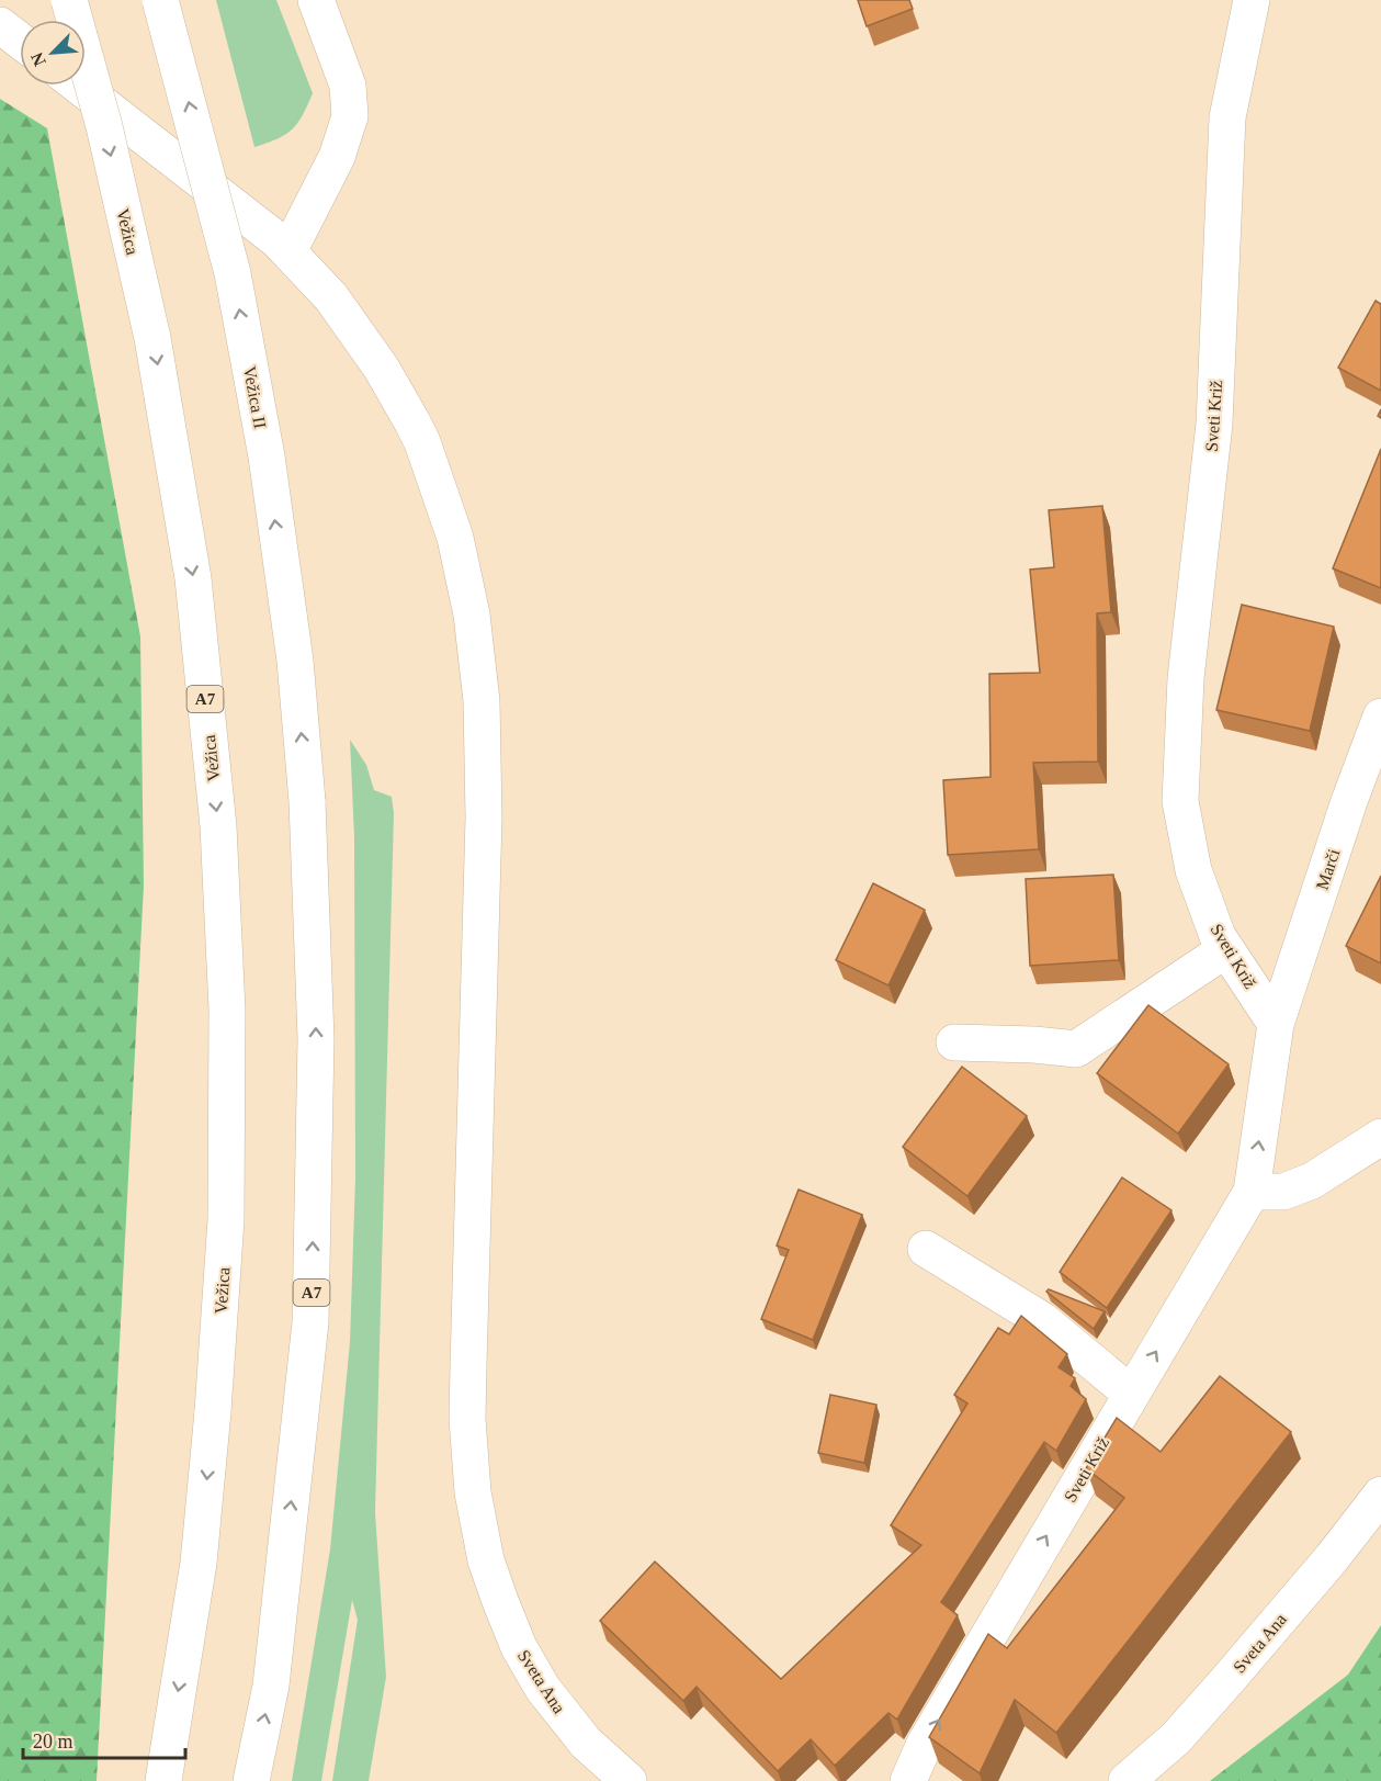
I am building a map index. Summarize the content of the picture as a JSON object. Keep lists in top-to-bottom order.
{
  "streets": {
    "main road": [
      "Vežica",
      "Vežica II",
      "Sveti Križ",
      "A7",
      "Marči",
      "Sveta Ana"
    ]
  },
  "crossings": [
    ["Sveti Križ", "Marči"]
  ],
  "one_way": ["Vežica", "Vežica II", "Sveti Križ"],
  "scale_bar": "20 m",
  "north": "bottom left"
}
